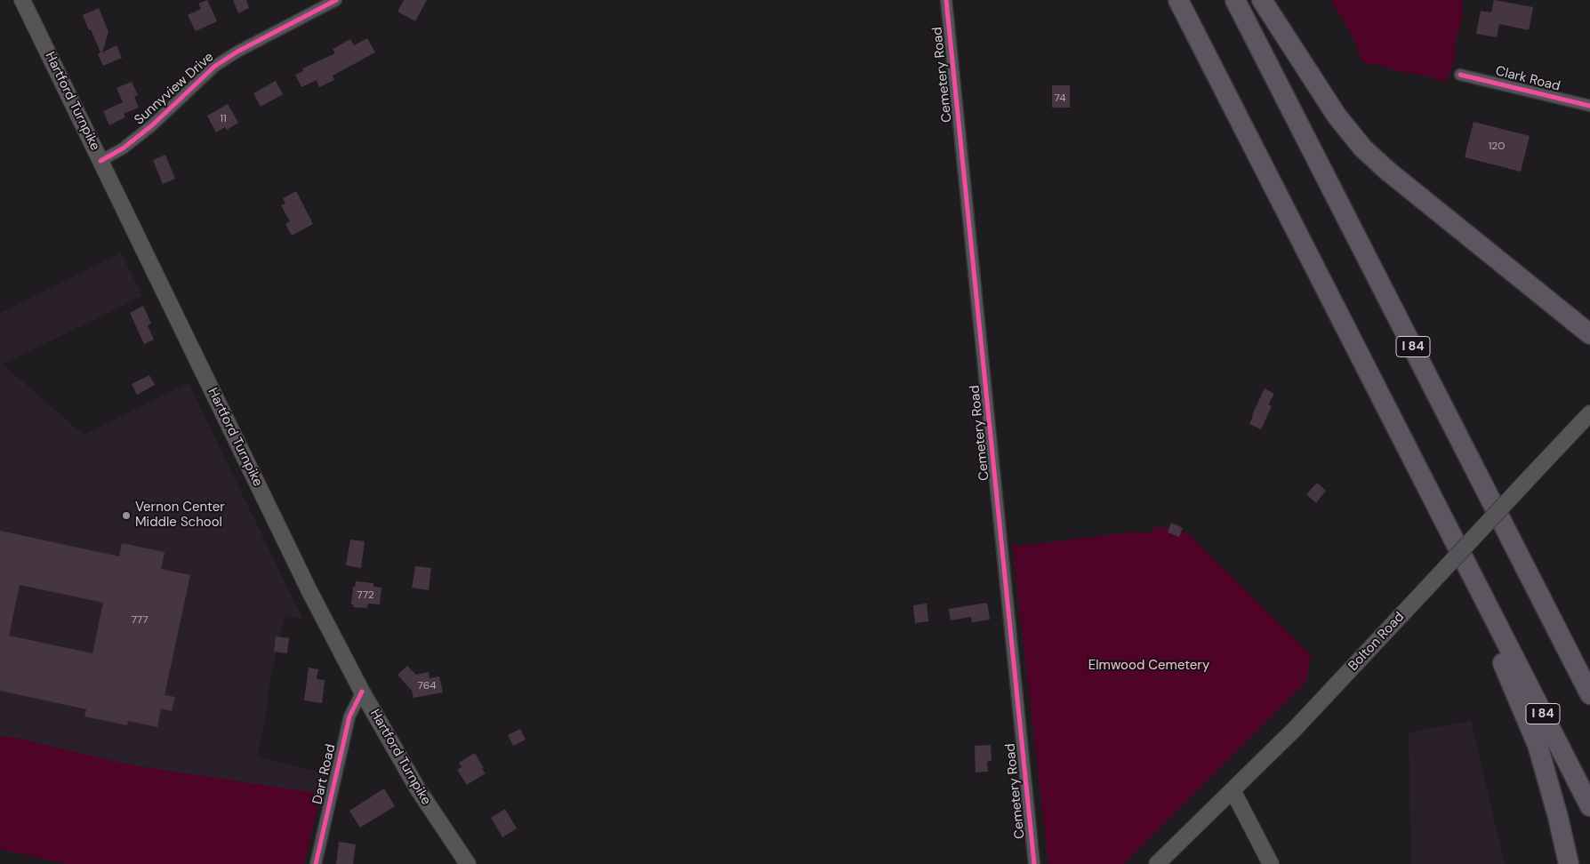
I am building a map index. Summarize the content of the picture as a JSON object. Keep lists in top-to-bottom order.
{
  "streets": {
    "highway": ["I 84"],
    "main road": ["Hartford Turnpike", "Bolton Road"],
    "street": [
      "Cemetery Road",
      "Clark Road",
      "Sunnyview Drive",
      "Dart Road"
    ]
  },
  "crossings": [
    ["Sunnyview Drive", "Hartford Turnpike"],
    ["Hartford Turnpike", "Dart Road"]
  ],
  "parks": ["Elmwood Cemetery"],
  "places": ["Vernon Center Middle School"],
  "house_numbers": [
    "74",
    "11",
    "120",
    "772",
    "777",
    "764"
  ]
}
